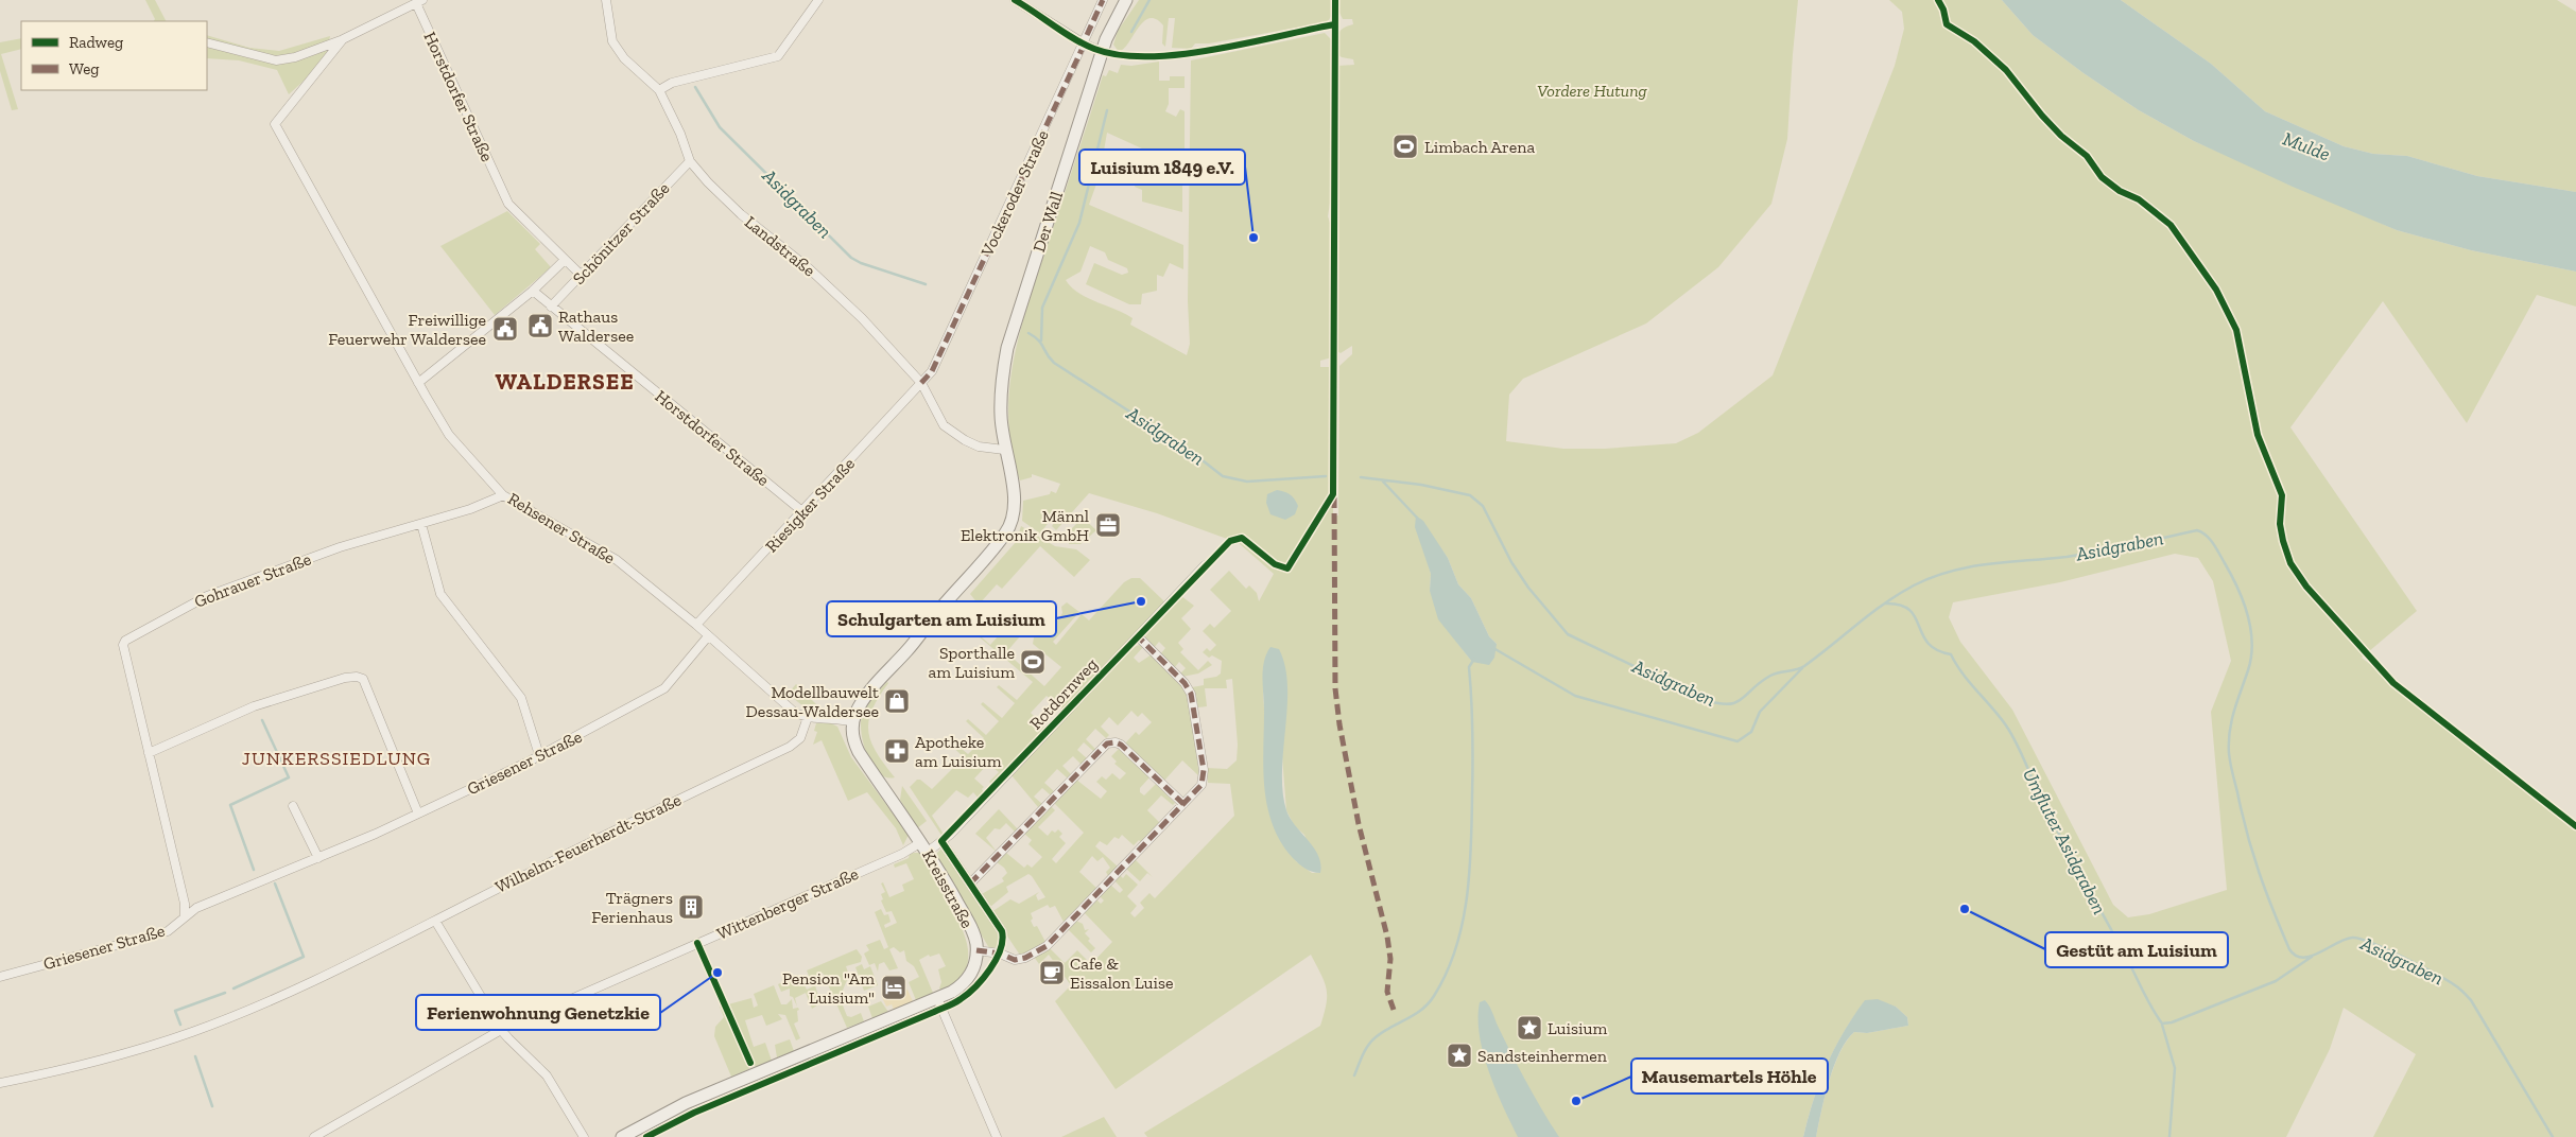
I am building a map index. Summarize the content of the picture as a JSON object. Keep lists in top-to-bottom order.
{
  "streets": {
    "main road": ["Der Wall", "Kreisstraße"],
    "street": [
      "Horstdorfer Straße",
      "Vockeroder Straße",
      "Schönitzer Straße",
      "Landstraße",
      "Riesigker Straße",
      "Rehsener Straße",
      "Gohrauer Straße",
      "Rotdornweg",
      "Griesener Straße",
      "Wilhelm-Feuerherdt-Straße",
      "Wittenberger Straße"
    ]
  },
  "crossings": [
    ["Horstdorfer Straße", "Schönitzer Straße"],
    ["Horstdorfer Straße", "Riesigker Straße"],
    ["Vockeroder Straße", "Landstraße"],
    ["Vockeroder Straße", "Riesigker Straße"],
    ["Der Wall", "Landstraße"],
    ["Schönitzer Straße", "Landstraße"],
    ["Landstraße", "Riesigker Straße"],
    ["Riesigker Straße", "Rehsener Straße"],
    ["Rehsener Straße", "Gohrauer Straße"],
    ["Rehsener Straße", "Griesener Straße"],
    ["Rehsener Straße", "Wilhelm-Feuerherdt-Straße"],
    ["Gohrauer Straße", "Griesener Straße"],
    ["Rotdornweg", "Kreisstraße"],
    ["Rotdornweg", "Wittenberger Straße"],
    ["Kreisstraße", "Wittenberger Straße"]
  ],
  "districts": ["WALDERSEE", "JUNKERSSIEDLUNG"],
  "water": ["Mulde", "Asidgraben", "Umfluter Asidgraben"],
  "parks": ["Vordere Hutung"],
  "places": {
    "sports": ["Limbach Arena", "Sporthalle am Luisium"],
    "other": [
      "Luisium 1849 e.V.",
      "Schulgarten am Luisium",
      "Gestüt am Luisium",
      "Ferienwohnung Genetzkie",
      "Mausemartels Höhle"
    ],
    "public building": ["Rathaus Waldersee", "Freiwillige Feuerwehr Waldersee"],
    "office": ["Männl Elektronik GmbH"],
    "shop": ["Modellbauwelt Dessau-Waldersee"],
    "pharmacy": ["Apotheke am Luisium"],
    "building": ["Trägners Ferienhaus"],
    "cafe": ["Cafe & Eissalon Luise"],
    "hotel": ["Pension \"Am Luisium\""],
    "place": ["Luisium", "Sandsteinhermen"]
  },
  "legend": ["Radweg", "Weg"]
}
